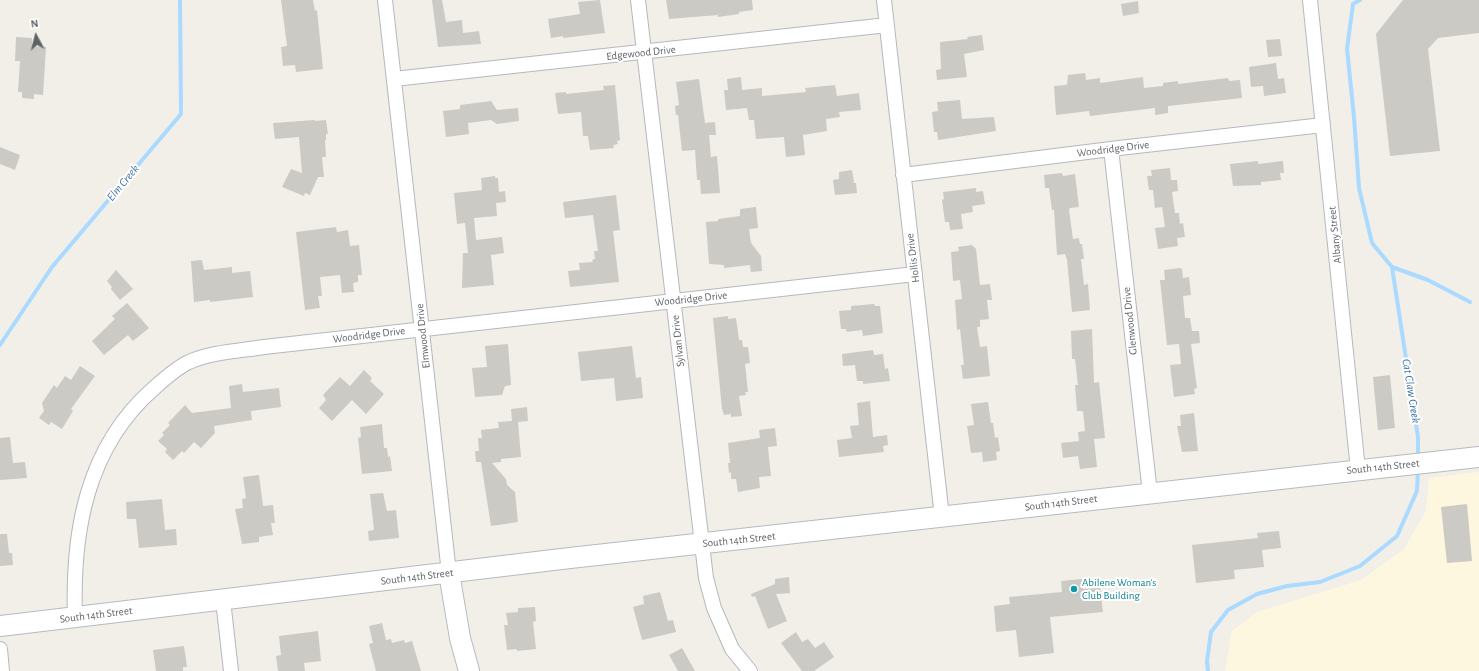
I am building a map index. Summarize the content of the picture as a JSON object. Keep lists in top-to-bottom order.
{
  "streets": {
    "main road": ["Elmwood Drive", "South 14th Street"],
    "street": [
      "Edgewood Drive",
      "Woodridge Drive",
      "Albany Street",
      "Hollis Drive",
      "Glenwood Drive",
      "Sylvan Drive"
    ]
  },
  "crossings": [
    ["Edgewood Drive", "Hollis Drive"],
    ["Edgewood Drive", "Elmwood Drive"],
    ["Edgewood Drive", "Sylvan Drive"],
    ["Woodridge Drive", "Albany Street"],
    ["Woodridge Drive", "Hollis Drive"],
    ["Woodridge Drive", "Glenwood Drive"],
    ["Woodridge Drive", "Elmwood Drive"],
    ["Woodridge Drive", "Sylvan Drive"],
    ["Woodridge Drive", "South 14th Street"],
    ["Albany Street", "South 14th Street"],
    ["Hollis Drive", "South 14th Street"],
    ["Glenwood Drive", "South 14th Street"],
    ["Elmwood Drive", "South 14th Street"],
    ["Sylvan Drive", "South 14th Street"]
  ],
  "water": ["Elm Creek", "Cat Claw Creek"],
  "places": ["Abilene Woman's Club Building"],
  "north": "top"
}
